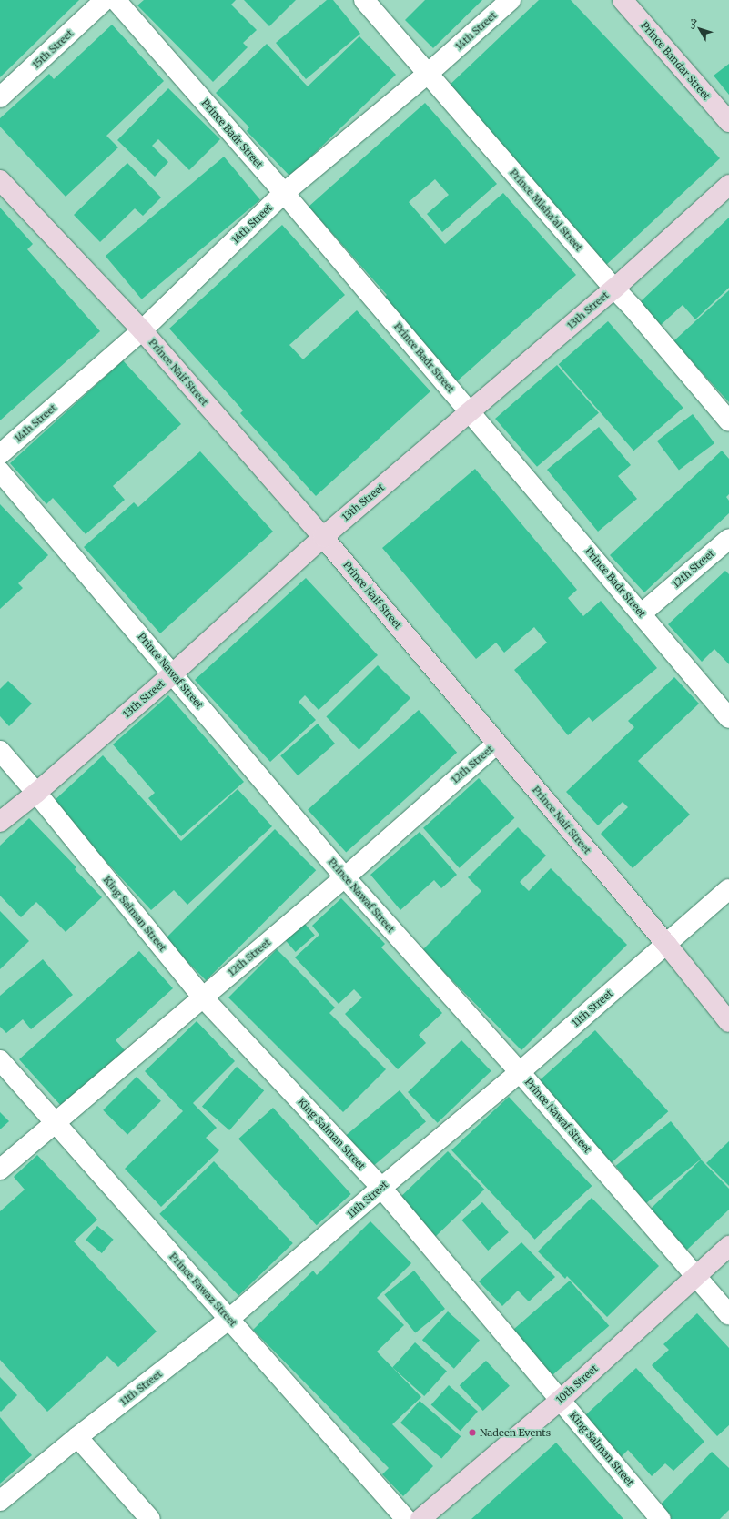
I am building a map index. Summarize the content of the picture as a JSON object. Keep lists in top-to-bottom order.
{
  "streets": {
    "street": [
      "14th Street",
      "15th Street",
      "Prince Bandar Street",
      "Prince Badr Street",
      "Prince Misha'al Street",
      "13th Street",
      "Prince Naif Street",
      "12th Street",
      "Prince Nawaf Street",
      "King Salman Street",
      "11th Street",
      "Prince Fawaz Street",
      "10th Street"
    ]
  },
  "crossings": [
    ["14th Street", "Prince Badr Street"],
    ["14th Street", "Prince Misha'al Street"],
    ["14th Street", "Prince Naif Street"],
    ["Prince Badr Street", "13th Street"],
    ["Prince Badr Street", "12th Street"],
    ["Prince Misha'al Street", "13th Street"],
    ["13th Street", "Prince Naif Street"],
    ["13th Street", "Prince Nawaf Street"],
    ["13th Street", "King Salman Street"],
    ["Prince Naif Street", "12th Street"],
    ["Prince Naif Street", "11th Street"],
    ["12th Street", "Prince Nawaf Street"],
    ["12th Street", "King Salman Street"],
    ["12th Street", "Prince Fawaz Street"],
    ["Prince Nawaf Street", "11th Street"],
    ["Prince Nawaf Street", "10th Street"],
    ["King Salman Street", "11th Street"],
    ["King Salman Street", "10th Street"],
    ["11th Street", "Prince Fawaz Street"]
  ],
  "places": ["Nadeen Events"],
  "north": "top left"
}
